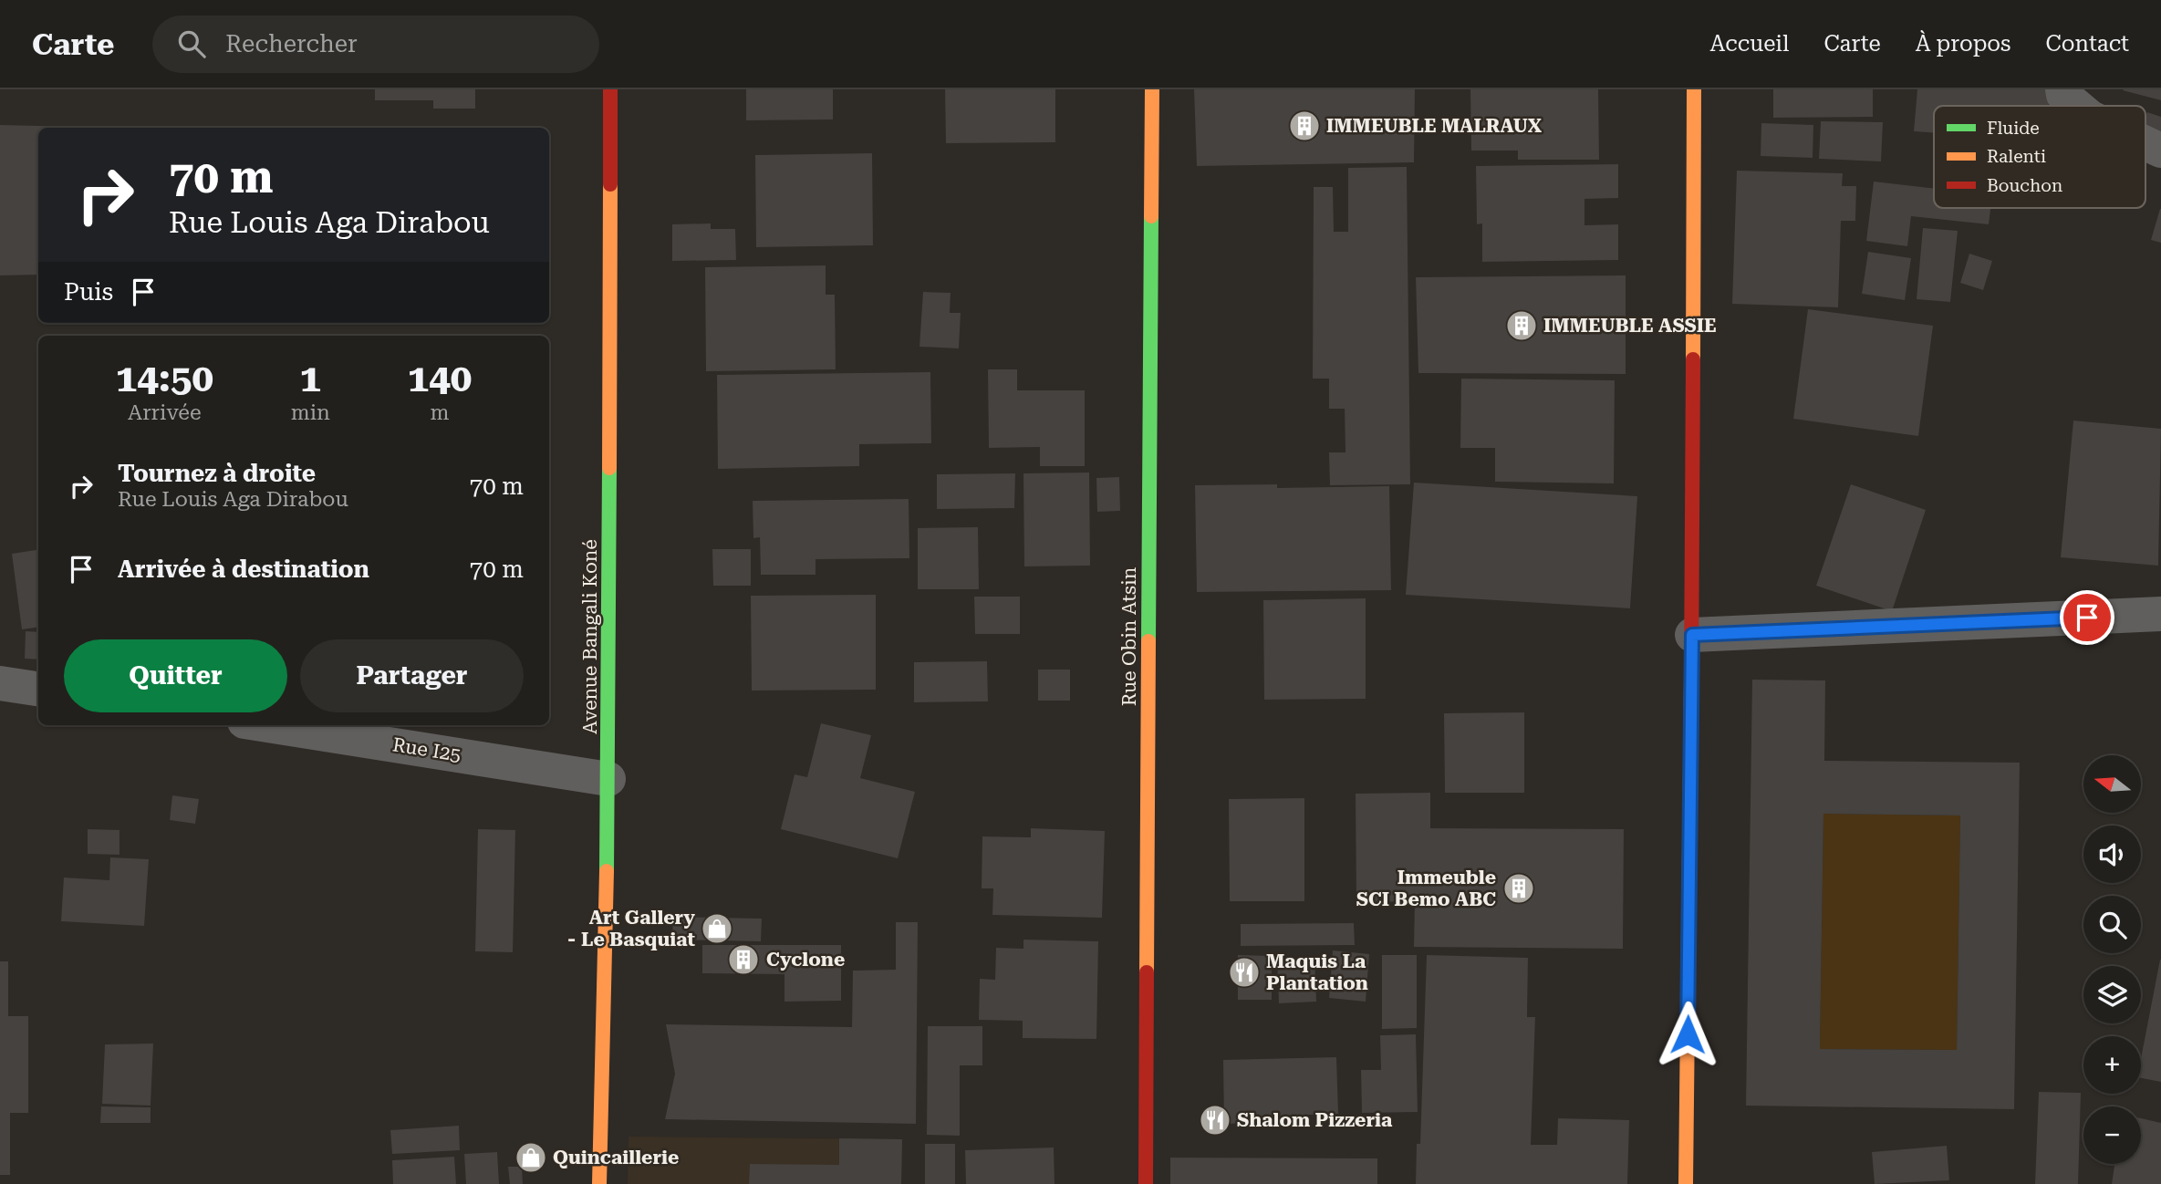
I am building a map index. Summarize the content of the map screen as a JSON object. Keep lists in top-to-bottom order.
{
  "streets": {
    "street": ["Avenue Bangali Koné", "Rue Obin Atsin", "Rue I25"]
  },
  "crossings": [
    ["Avenue Bangali Koné", "Rue I25"]
  ],
  "places": {
    "building": [
      "IMMEUBLE MALRAUX",
      "IMMEUBLE ASSIE",
      "Immeuble SCI Bemo ABC",
      "Cyclone"
    ],
    "shop": ["Art Gallery - Le Basquiat", "Quincaillerie"],
    "restaurant": ["Maquis La Plantation", "Shalom Pizzeria"]
  },
  "legend": ["Fluide", "Ralenti", "Bouchon"],
  "north": "left",
  "page": {
    "header": "Carte",
    "search": "Rechercher",
    "nav": [
      "Accueil",
      "Carte",
      "À propos",
      "Contact"
    ],
    "turn": ["70 m", "Rue Louis Aga Dirabou"],
    "then": "Puis",
    "eta": [
      "14:50",
      "Arrivée",
      "1",
      "min",
      "140",
      "m"
    ],
    "list": [
      {
        "name": "Tournez à droite",
        "note": "Rue Louis Aga Dirabou",
        "value": "70 m"
      },
      {
        "name": "Arrivée à destination",
        "value": "70 m"
      }
    ],
    "buttons": ["Quitter", "Partager"],
    "map_buttons": ["+", "−"]
  }
}
